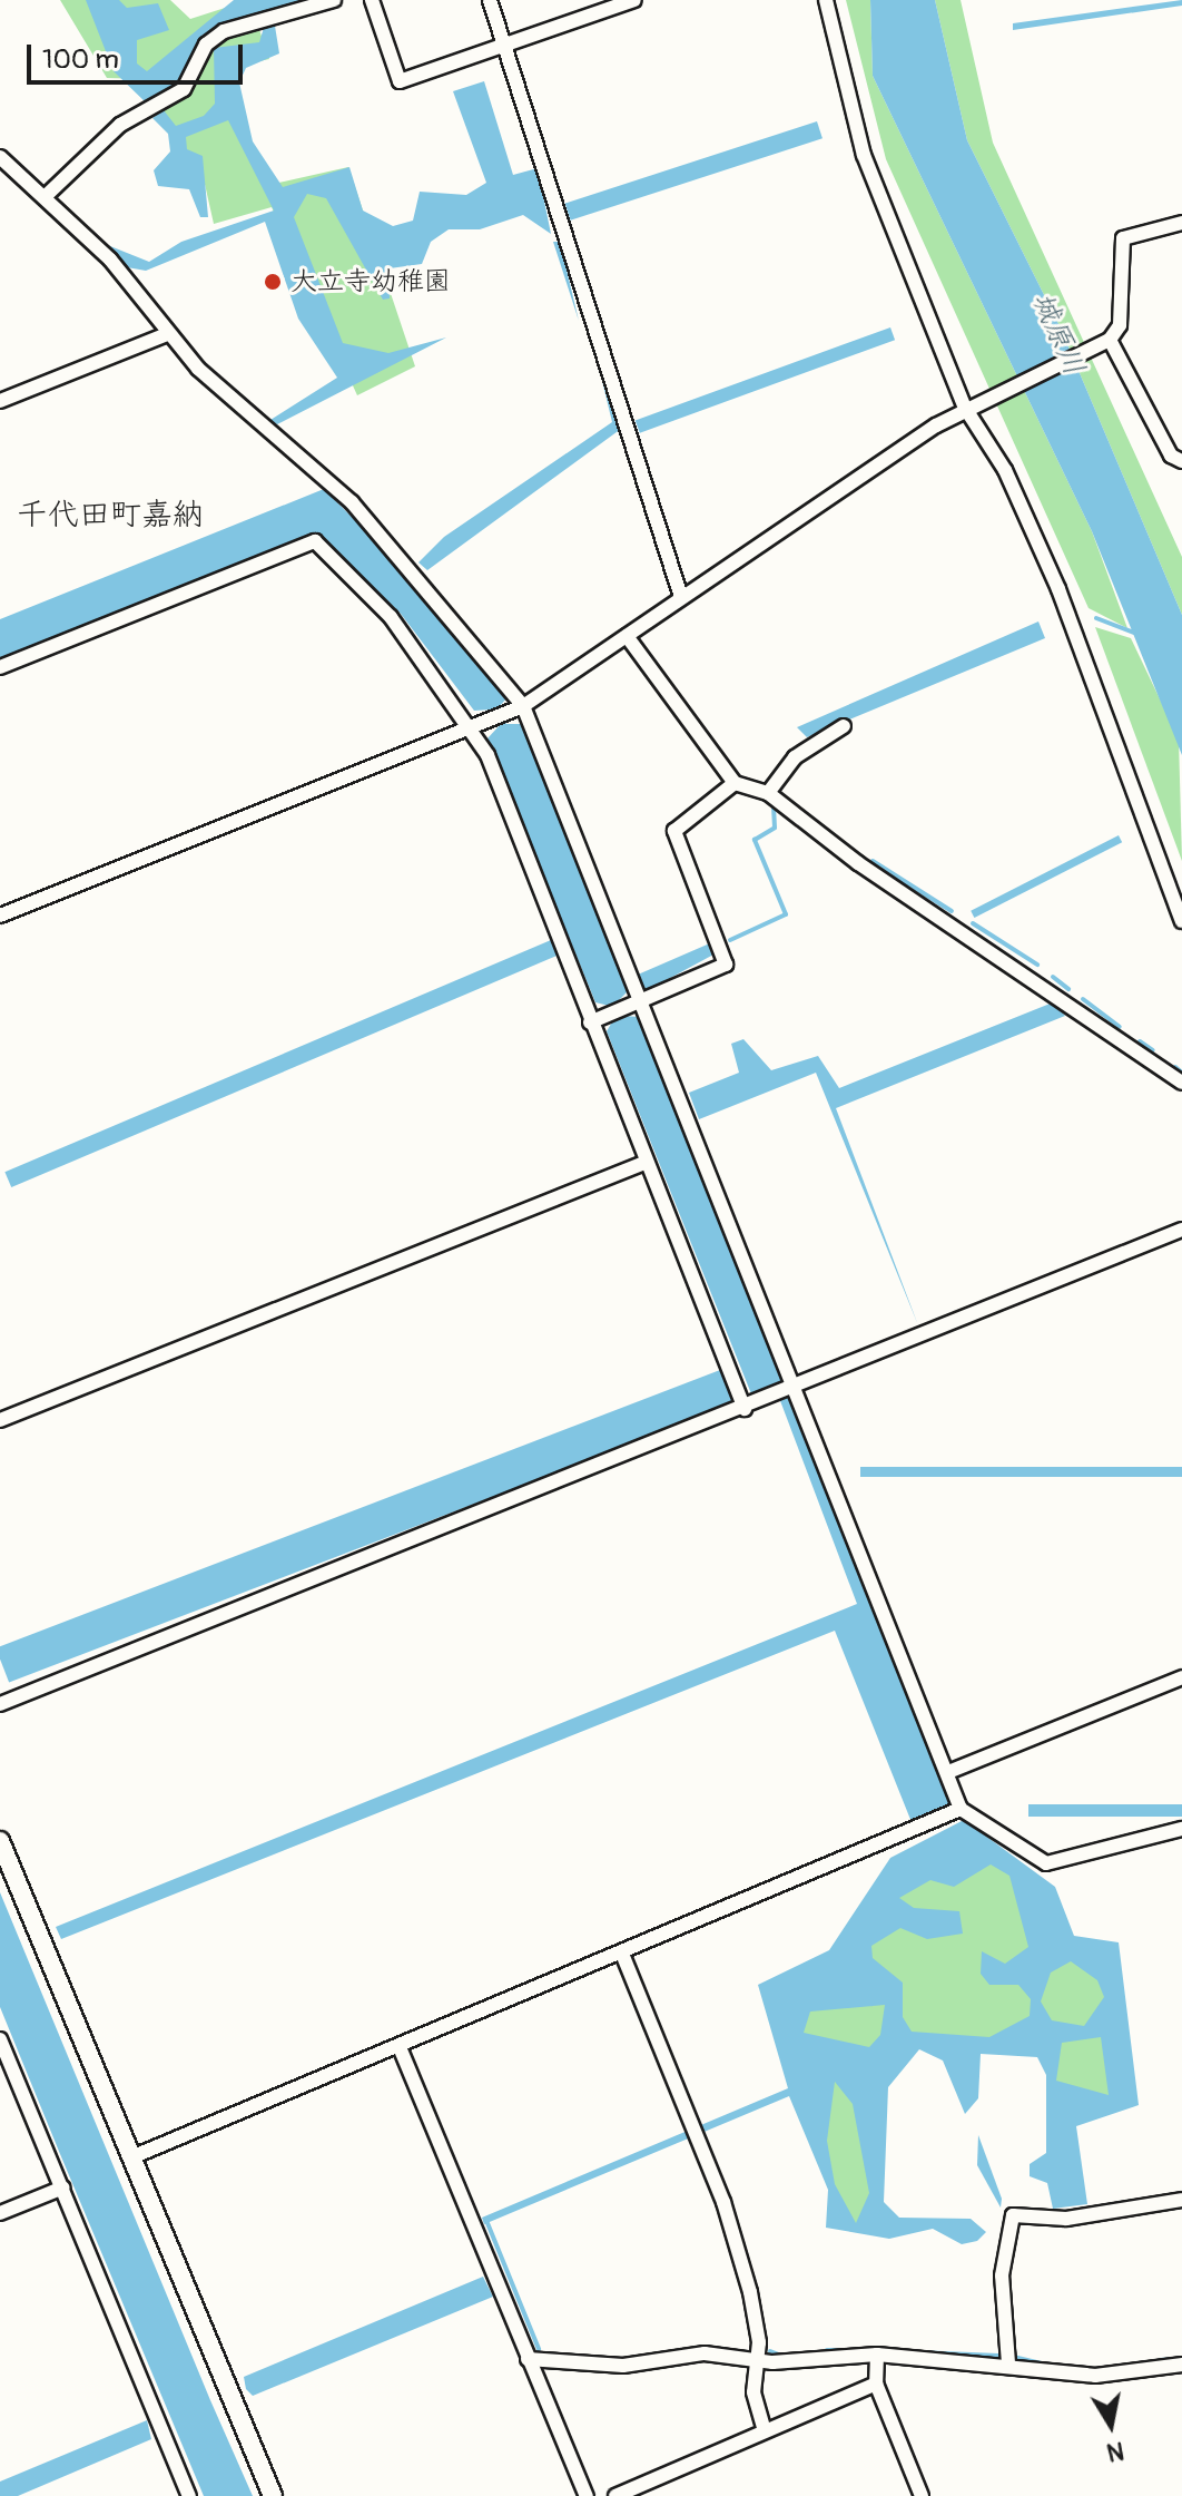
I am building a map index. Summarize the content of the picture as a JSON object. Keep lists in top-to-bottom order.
{
  "districts": ["千代田町嘉納"],
  "water": ["城原川"],
  "places": ["大立寺幼稚園"],
  "scale_bar": "100 m",
  "north": "bottom"
}
